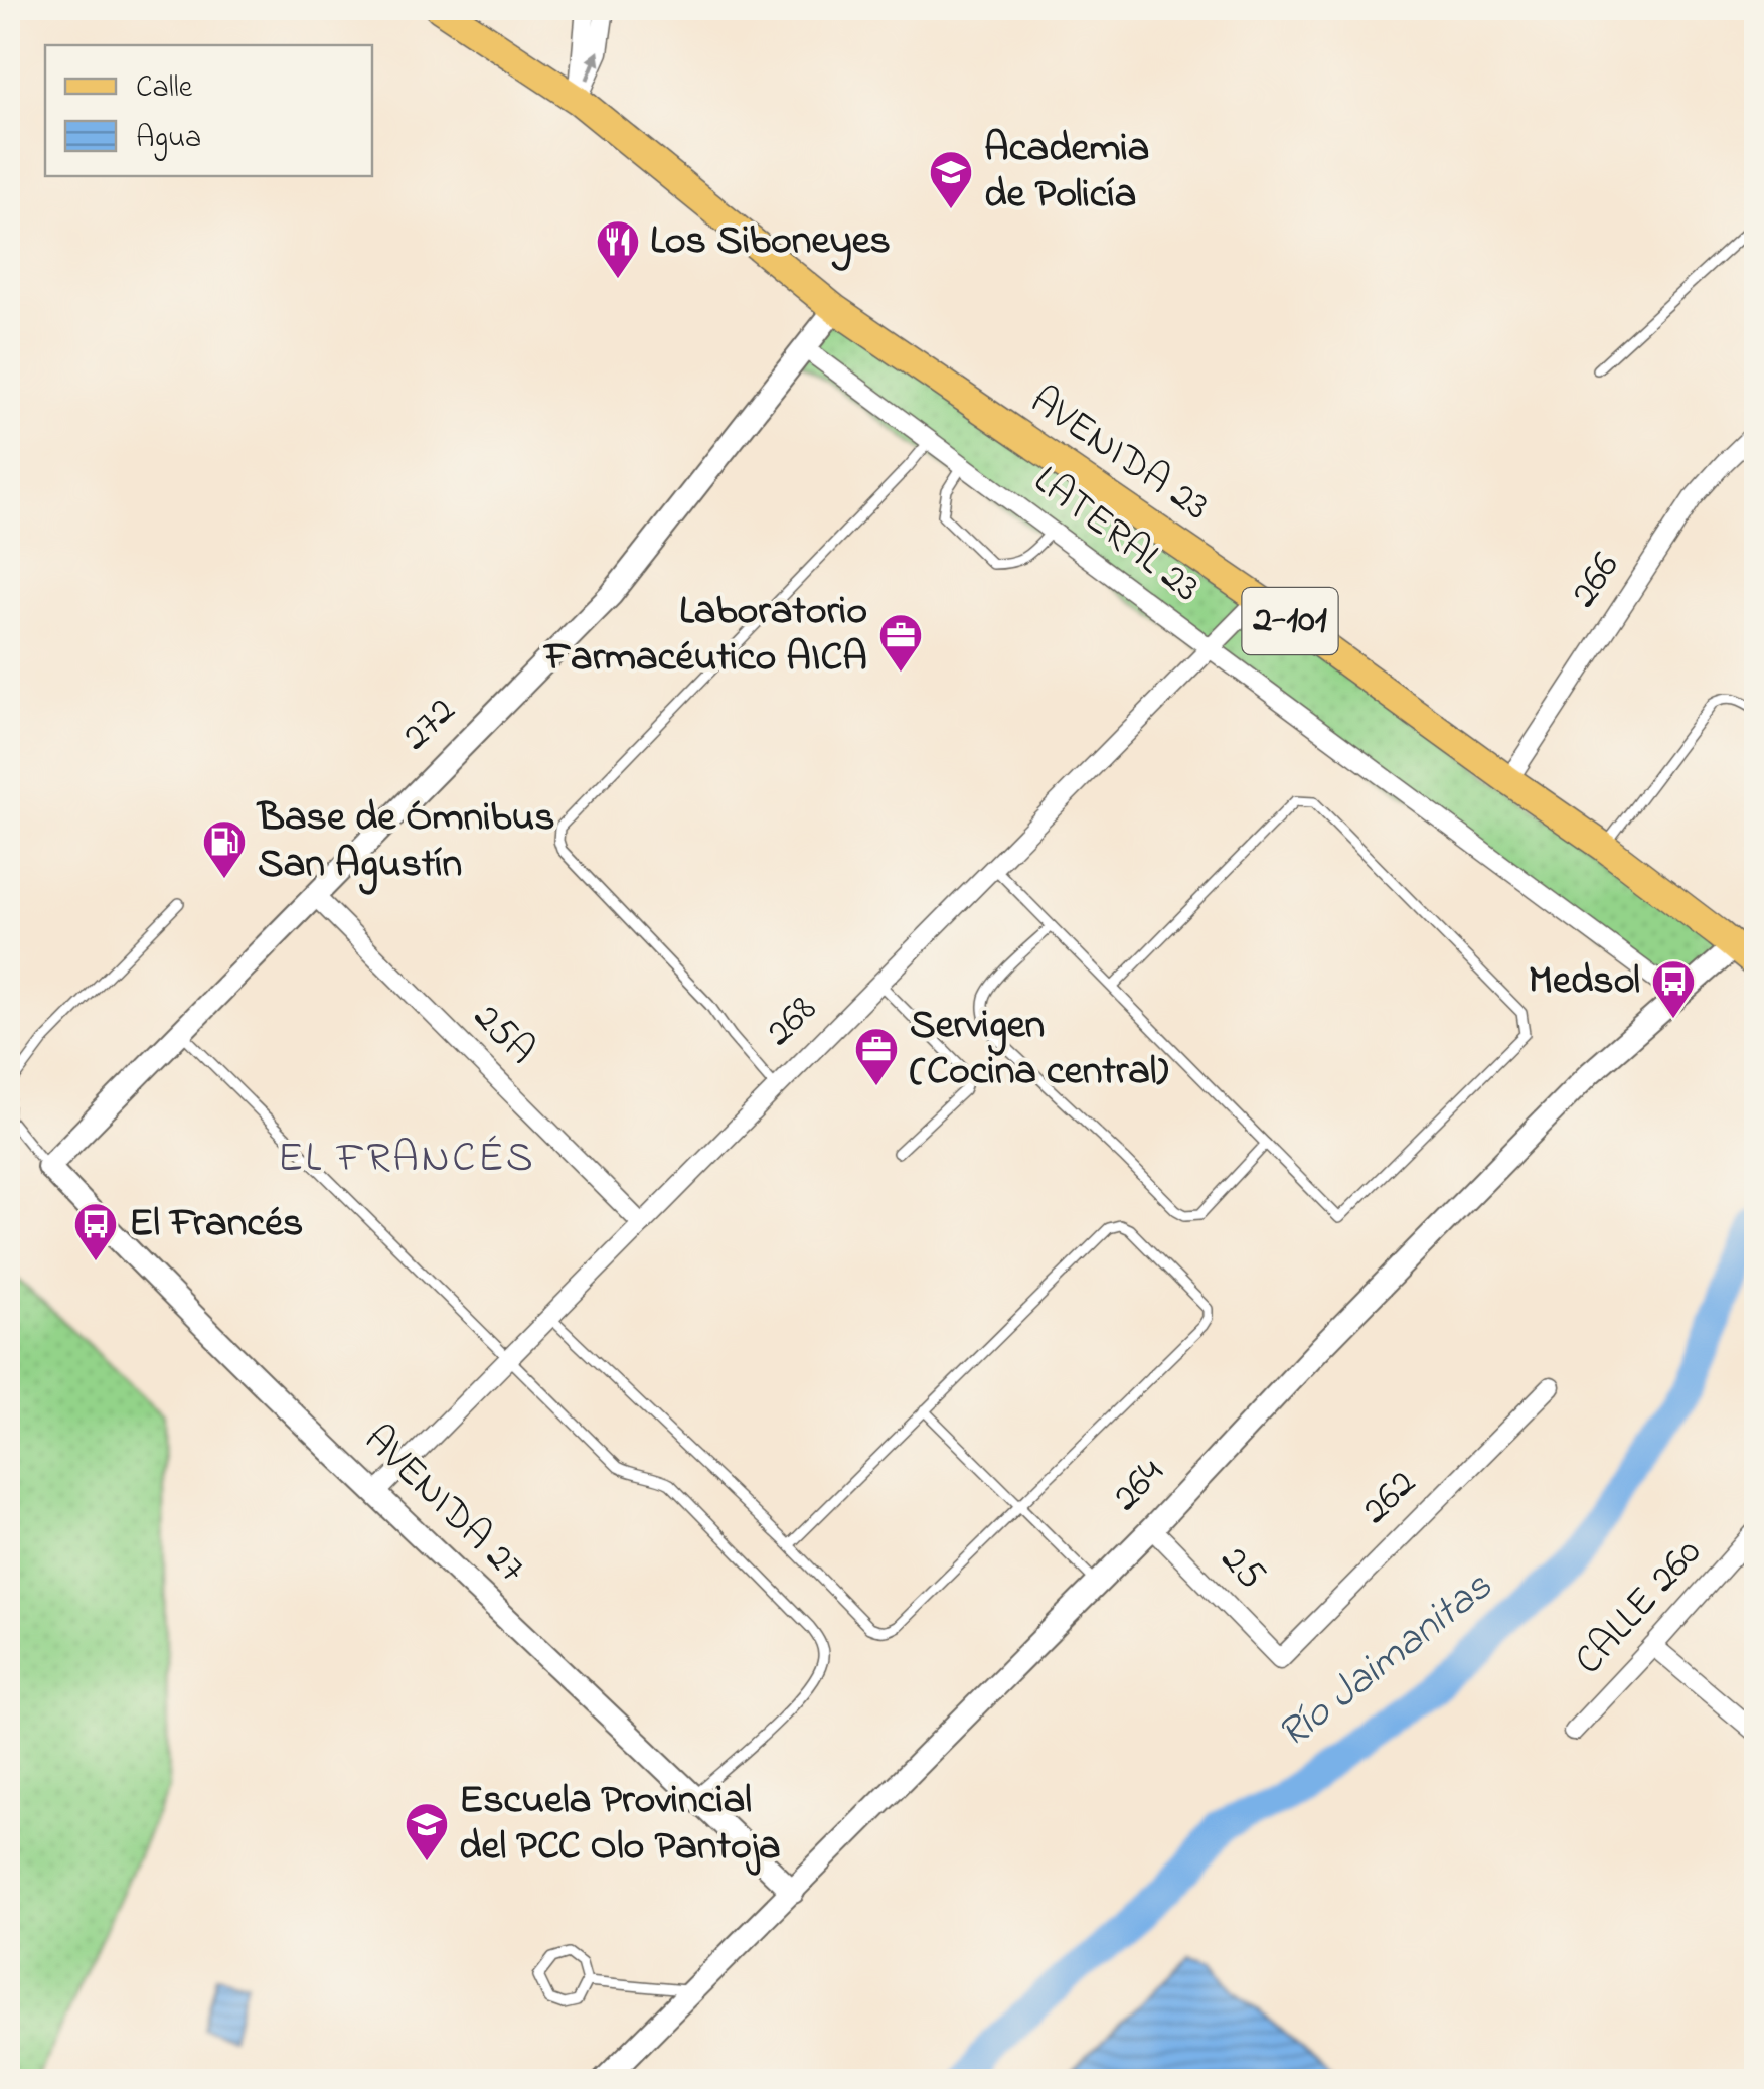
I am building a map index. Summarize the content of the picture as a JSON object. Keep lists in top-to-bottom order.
{
  "streets": {
    "main road": ["AVENIDA 23", "2-101"],
    "street": [
      "LATERAL 23",
      "266",
      "272",
      "268",
      "25A",
      "264",
      "262",
      "AVENIDA 27",
      "25",
      "CALLE 260"
    ]
  },
  "crossings": [
    ["AVENIDA 23", "266"],
    ["AVENIDA 23", "272"],
    ["AVENIDA 23", "268"],
    ["AVENIDA 23", "264"],
    ["LATERAL 23", "272"],
    ["LATERAL 23", "268"],
    ["LATERAL 23", "264"],
    ["272", "25A"],
    ["272", "AVENIDA 27"],
    ["268", "25A"],
    ["268", "AVENIDA 27"],
    ["264", "AVENIDA 27"],
    ["264", "25"],
    ["262", "25"]
  ],
  "districts": ["EL FRANCÉS"],
  "water": ["Río Jaimanitas"],
  "places": {
    "school or university": ["Academia de Policía", "Escuela Provincial del PCC Olo Pantoja"],
    "restaurant": ["Los Siboneyes"],
    "office": ["Laboratorio Farmacéutico AICA", "Servigen (Cocina central)"],
    "fuel station": ["Base de Ómnibus San Agustín"],
    "bus stop": ["Medsol", "El Francés"]
  },
  "legend": ["Calle", "Agua"]
}
